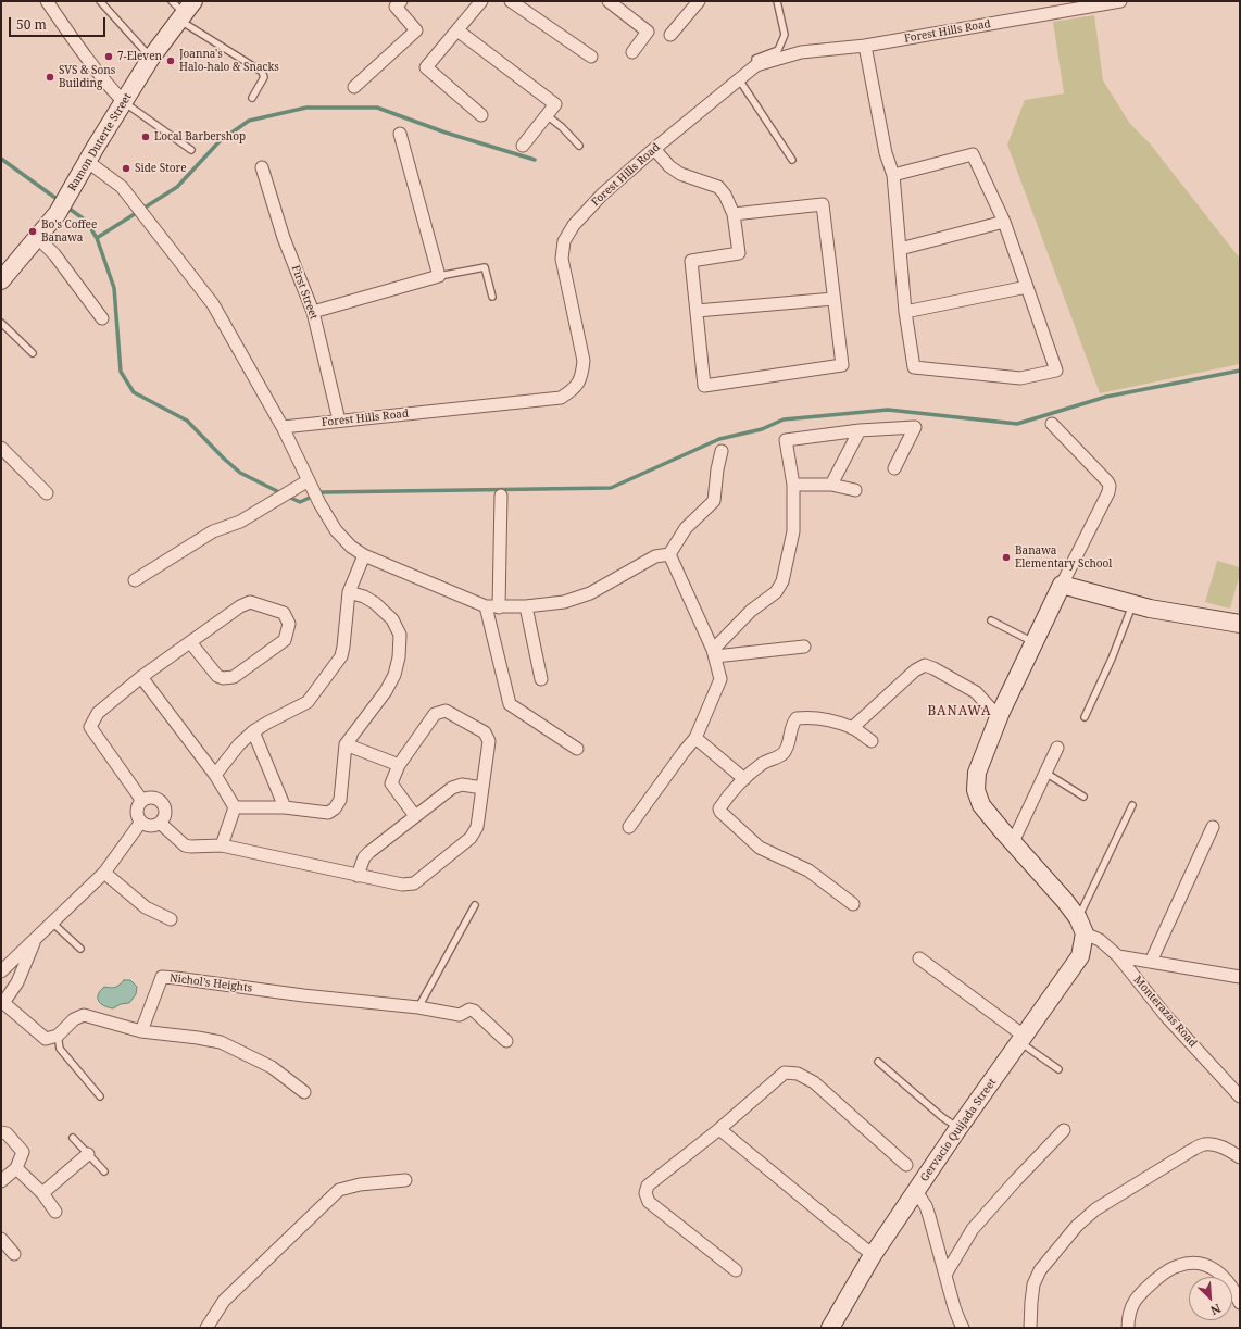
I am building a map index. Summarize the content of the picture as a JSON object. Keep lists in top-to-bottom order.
{
  "streets": {
    "street": [
      "Forest Hills Road",
      "Ramon Duterte Street",
      "First Street",
      "Nichol's Heights",
      "Monterazas Road",
      "Gervacio Quijada Street"
    ]
  },
  "crossings": [
    ["Forest Hills Road", "First Street"],
    ["Monterazas Road", "Gervacio Quijada Street"]
  ],
  "districts": ["BANAWA"],
  "places": [
    "7-Eleven",
    "Joanna's Halo-halo & Snacks",
    "SVS & Sons Building",
    "Local Barbershop",
    "Side Store",
    "Bo's Coffee Banawa",
    "Banawa Elementary School"
  ],
  "scale_bar": "50 m",
  "north": "bottom right"
}
